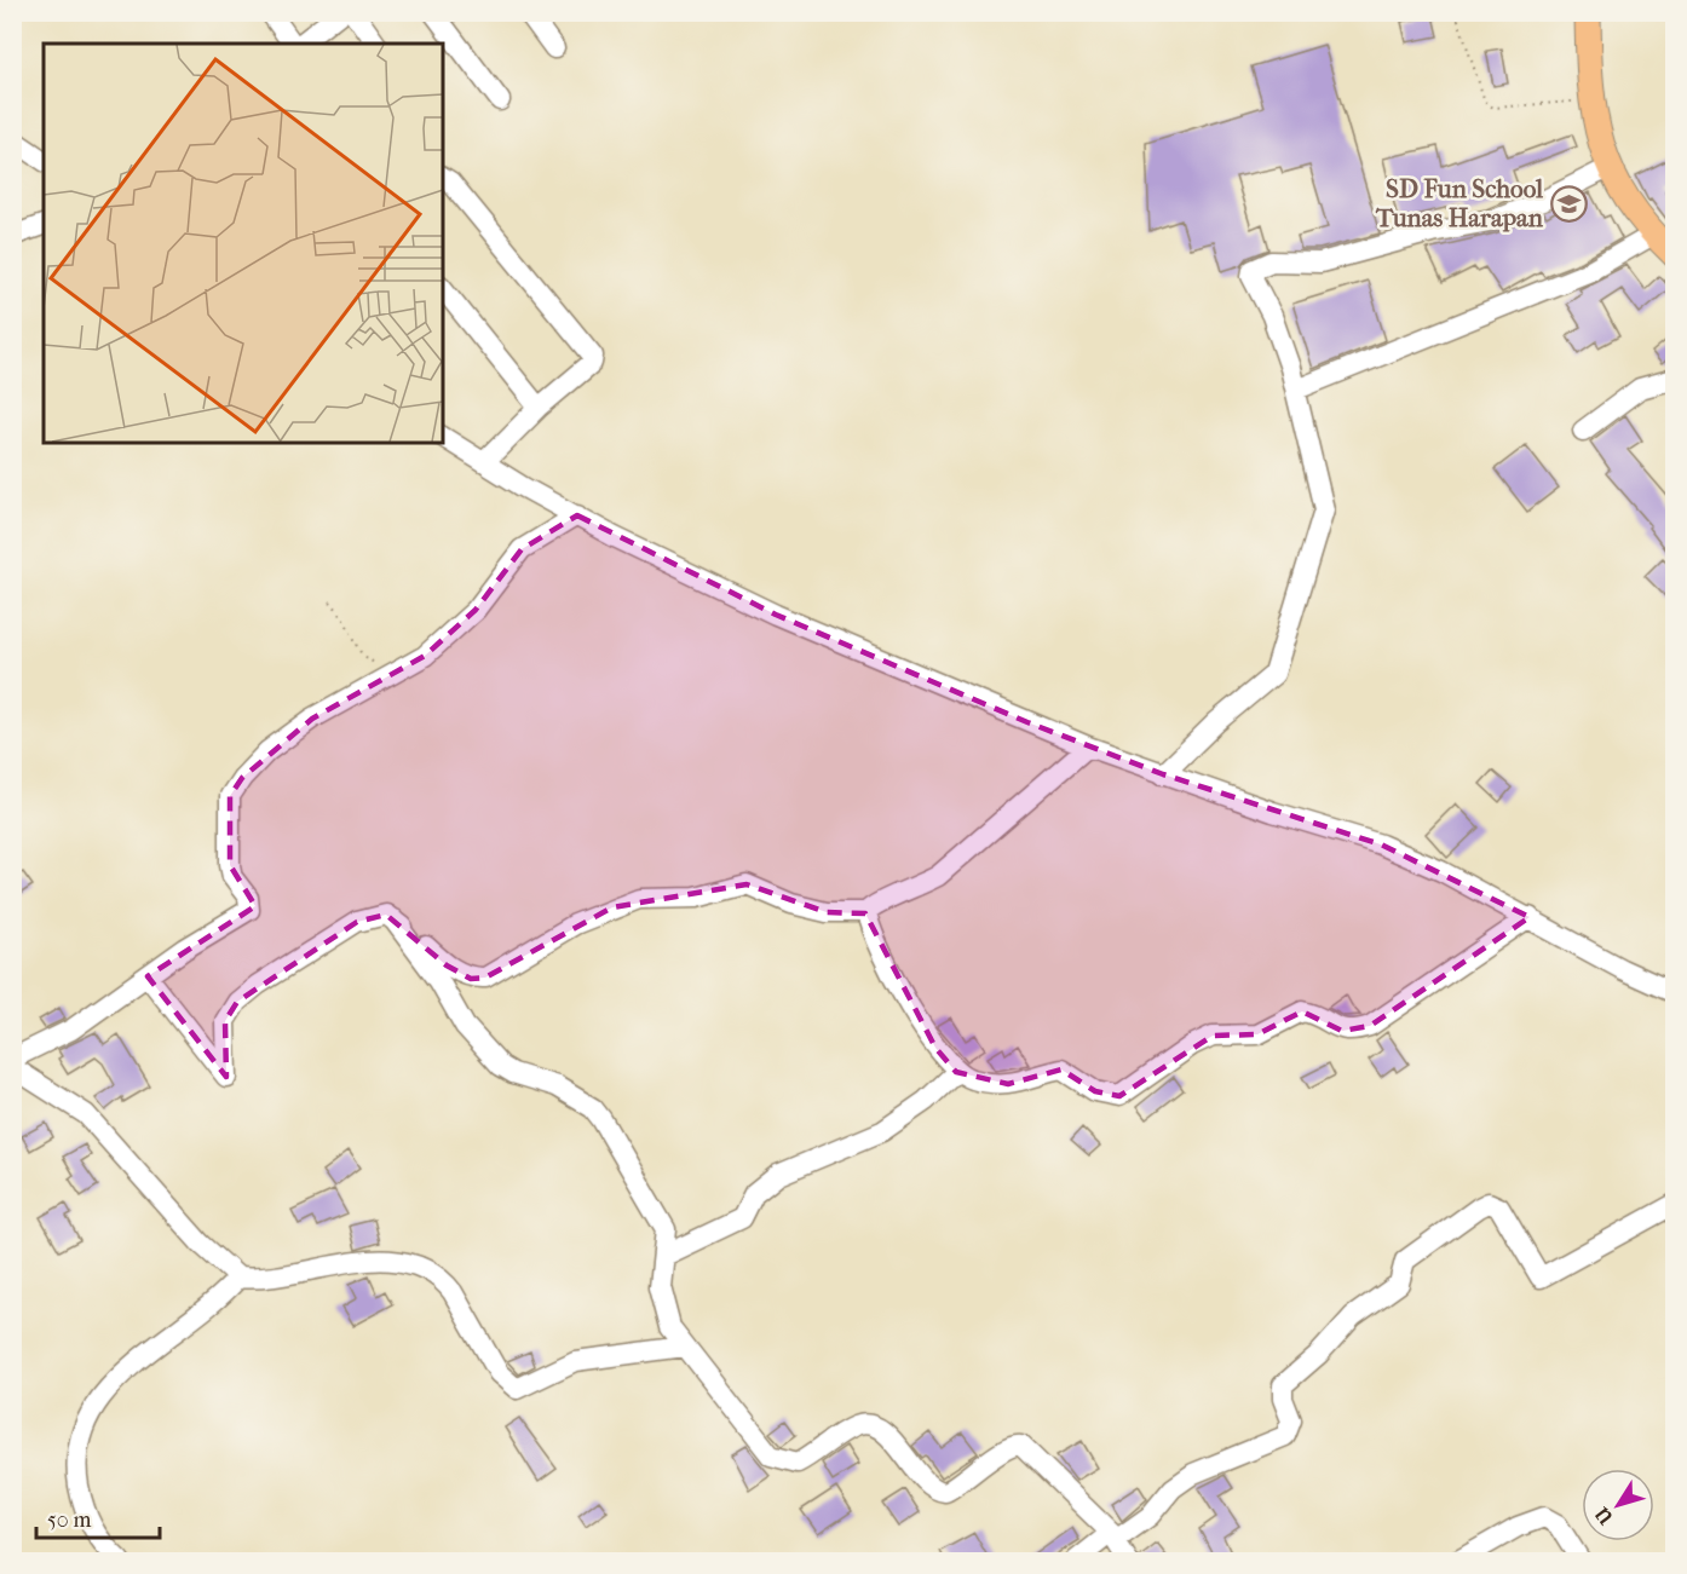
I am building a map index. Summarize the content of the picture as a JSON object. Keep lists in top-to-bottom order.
{
  "places": {
    "school or university": ["SD Fun School Tunas Harapan"]
  },
  "scale_bar": "50 m",
  "north": "bottom left"
}
